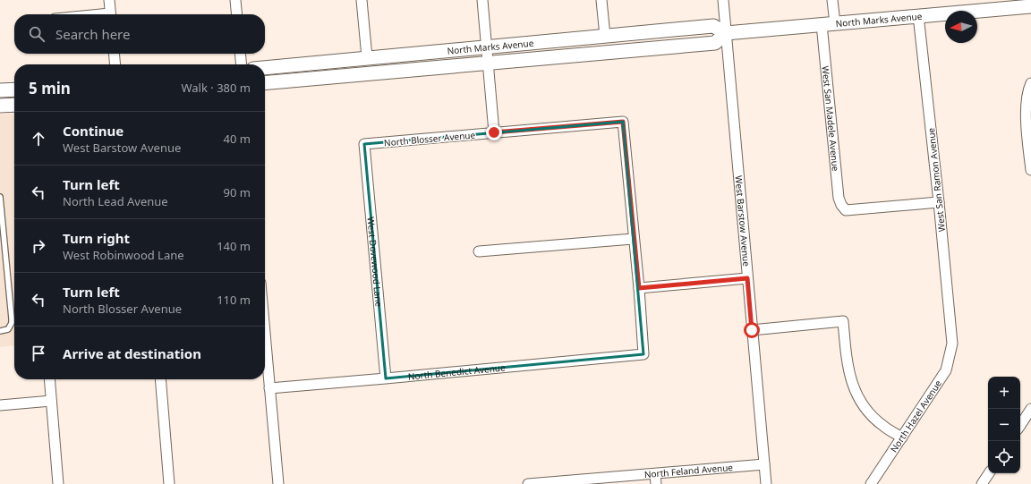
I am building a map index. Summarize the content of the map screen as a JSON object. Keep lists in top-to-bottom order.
{
  "streets": {
    "main road": ["North Marks Avenue"],
    "street": [
      "West San Madele Avenue",
      "North Blosser Avenue",
      "West San Ramon Avenue",
      "West Barstow Avenue",
      "West Dovewood Lane",
      "North Benedict Avenue",
      "North Hazel Avenue",
      "North Feland Avenue"
    ]
  },
  "crossings": [
    ["North Marks Avenue", "West San Madele Avenue"],
    ["North Marks Avenue", "West San Ramon Avenue"],
    ["North Marks Avenue", "West Barstow Avenue"],
    ["West San Madele Avenue", "West San Ramon Avenue"],
    ["North Blosser Avenue", "West Dovewood Lane"],
    ["West San Ramon Avenue", "North Hazel Avenue"],
    ["West Barstow Avenue", "North Feland Avenue"],
    ["West Dovewood Lane", "North Benedict Avenue"]
  ],
  "north": "left",
  "page": {
    "search": "Search here",
    "heading": ["5 min", "Walk · 380 m"],
    "list": [
      ["Continue", "West Barstow Avenue", "40 m"],
      ["Turn left", "North Lead Avenue", "90 m"],
      ["Turn right", "West Robinwood Lane", "140 m"],
      ["Turn left", "North Blosser Avenue", "110 m"],
      "Arrive at destination"
    ],
    "map_buttons": ["+", "−"]
  }
}
